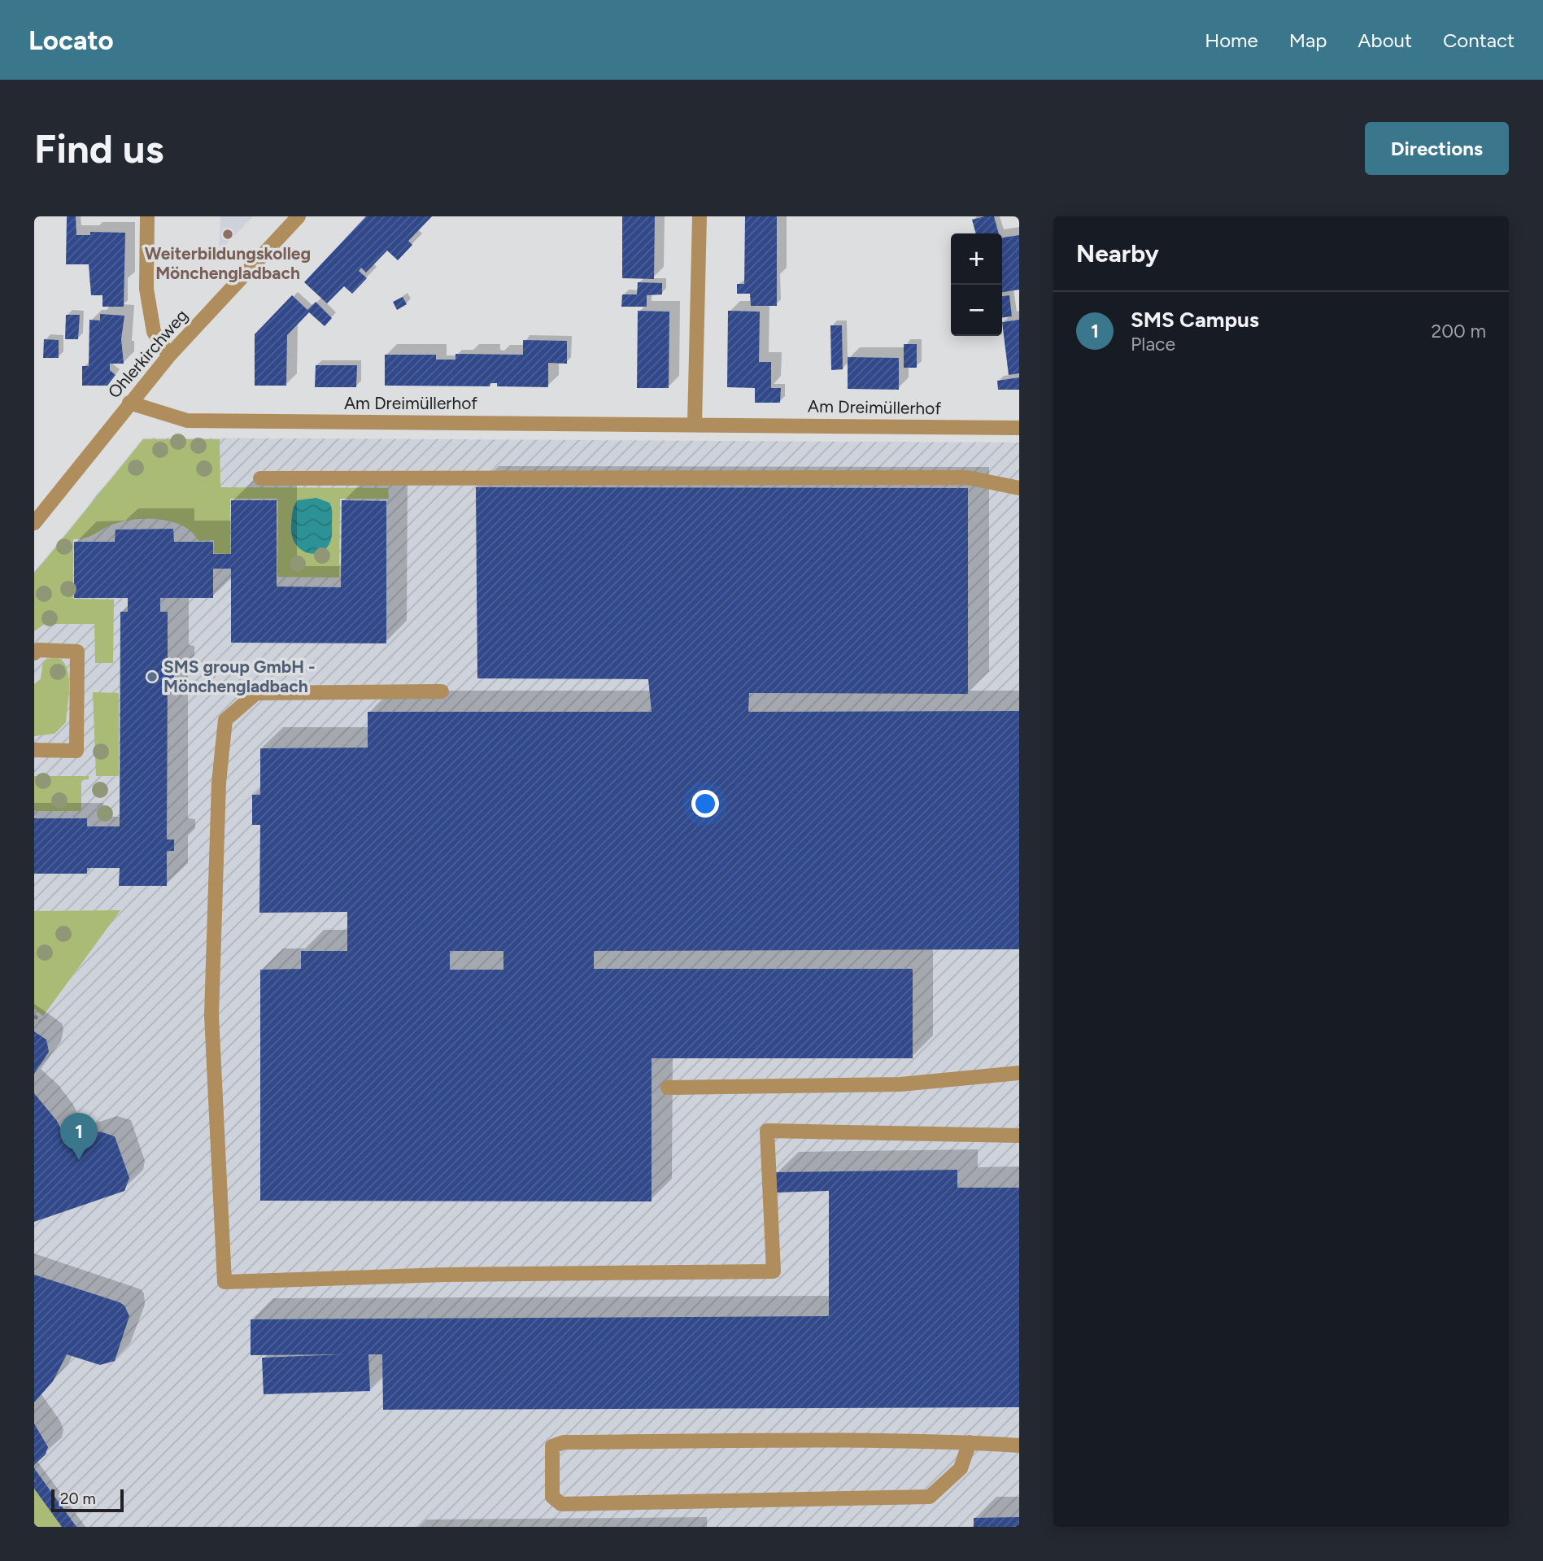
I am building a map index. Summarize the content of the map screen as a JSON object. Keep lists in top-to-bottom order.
{
  "streets": {
    "street": ["Ohlerkirchweg", "Am Dreimüllerhof"]
  },
  "crossings": [
    ["Ohlerkirchweg", "Am Dreimüllerhof"]
  ],
  "places": ["Weiterbildungskolleg Mönchengladbach", "SMS group GmbH - Mönchengladbach"],
  "scale_bar": "20 m",
  "page": {
    "header": "Locato",
    "nav": [
      "Home",
      "Map",
      "About",
      "Contact"
    ],
    "buttons": "Directions",
    "title": "Find us",
    "heading": "Nearby",
    "map_buttons": ["+", "−"],
    "list": [
      {
        "mark": "1",
        "name": "SMS Campus",
        "note": "Place",
        "value": "200 m"
      }
    ],
    "pins": "1",
    "scale": "20 m"
  }
}
